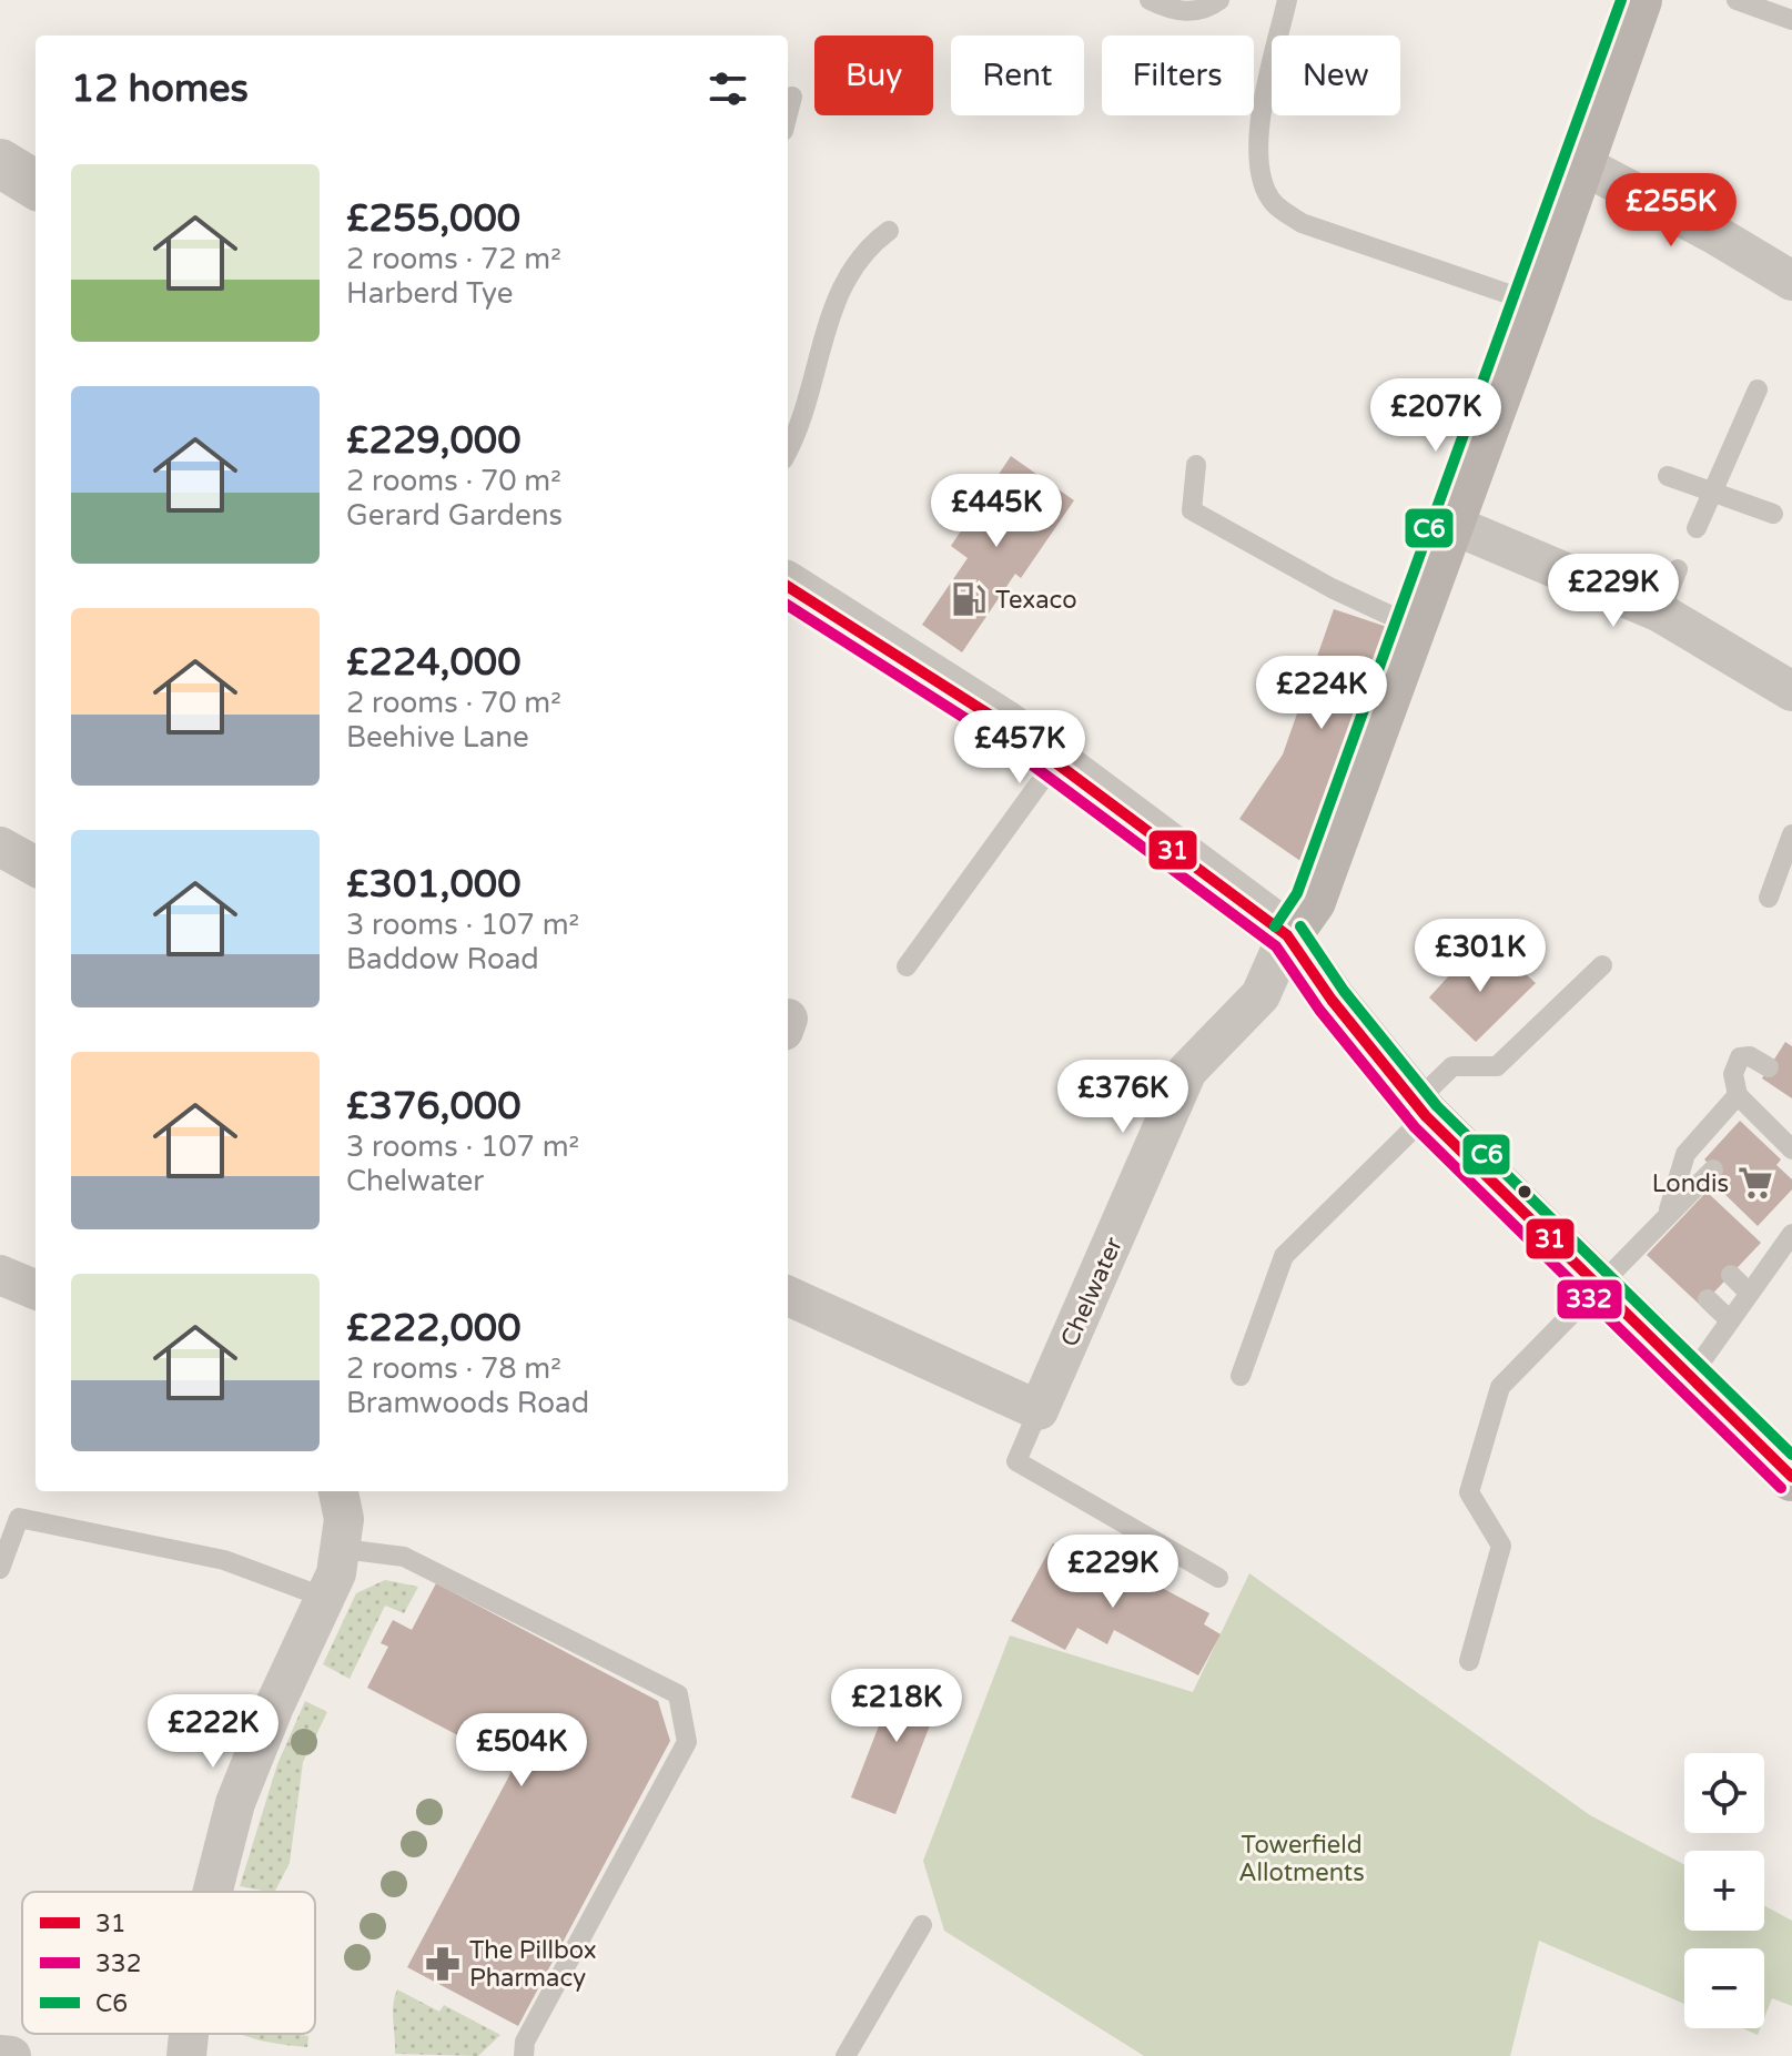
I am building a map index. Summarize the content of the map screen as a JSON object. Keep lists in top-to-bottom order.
{
  "streets": {
    "street": ["Chelwater"]
  },
  "parks": ["Towerfield Allotments"],
  "places": {
    "fuel station": ["Texaco"],
    "supermarket": ["Londis"],
    "pharmacy": ["The Pillbox Pharmacy"]
  },
  "lines": ["transit line C6", "transit line 31", "transit line 332"],
  "legend": ["31", "332", "C6"],
  "page": {
    "chip": [
      "Buy",
      "Rent",
      "Filters",
      "New"
    ],
    "heading": "12 homes",
    "list": [
      {
        "name": "£255,000",
        "note": "2 rooms · 72 m² · Harberd Tye"
      },
      {
        "name": "£229,000",
        "note": "2 rooms · 70 m² · Gerard Gardens"
      },
      {
        "name": "£224,000",
        "note": "2 rooms · 70 m² · Beehive Lane"
      },
      {
        "name": "£301,000",
        "note": "3 rooms · 107 m² · Baddow Road"
      },
      {
        "name": "£376,000",
        "note": "3 rooms · 107 m² · Chelwater"
      },
      {
        "name": "£222,000",
        "note": "2 rooms · 78 m² · Bramwoods Road"
      }
    ],
    "price": [
      "£255K",
      "£207K",
      "£445K",
      "£229K",
      "£224K",
      "£457K",
      "£301K",
      "£376K",
      "£229K",
      "£218K",
      "£222K",
      "£504K"
    ],
    "map_buttons": ["+", "−"]
  }
}
